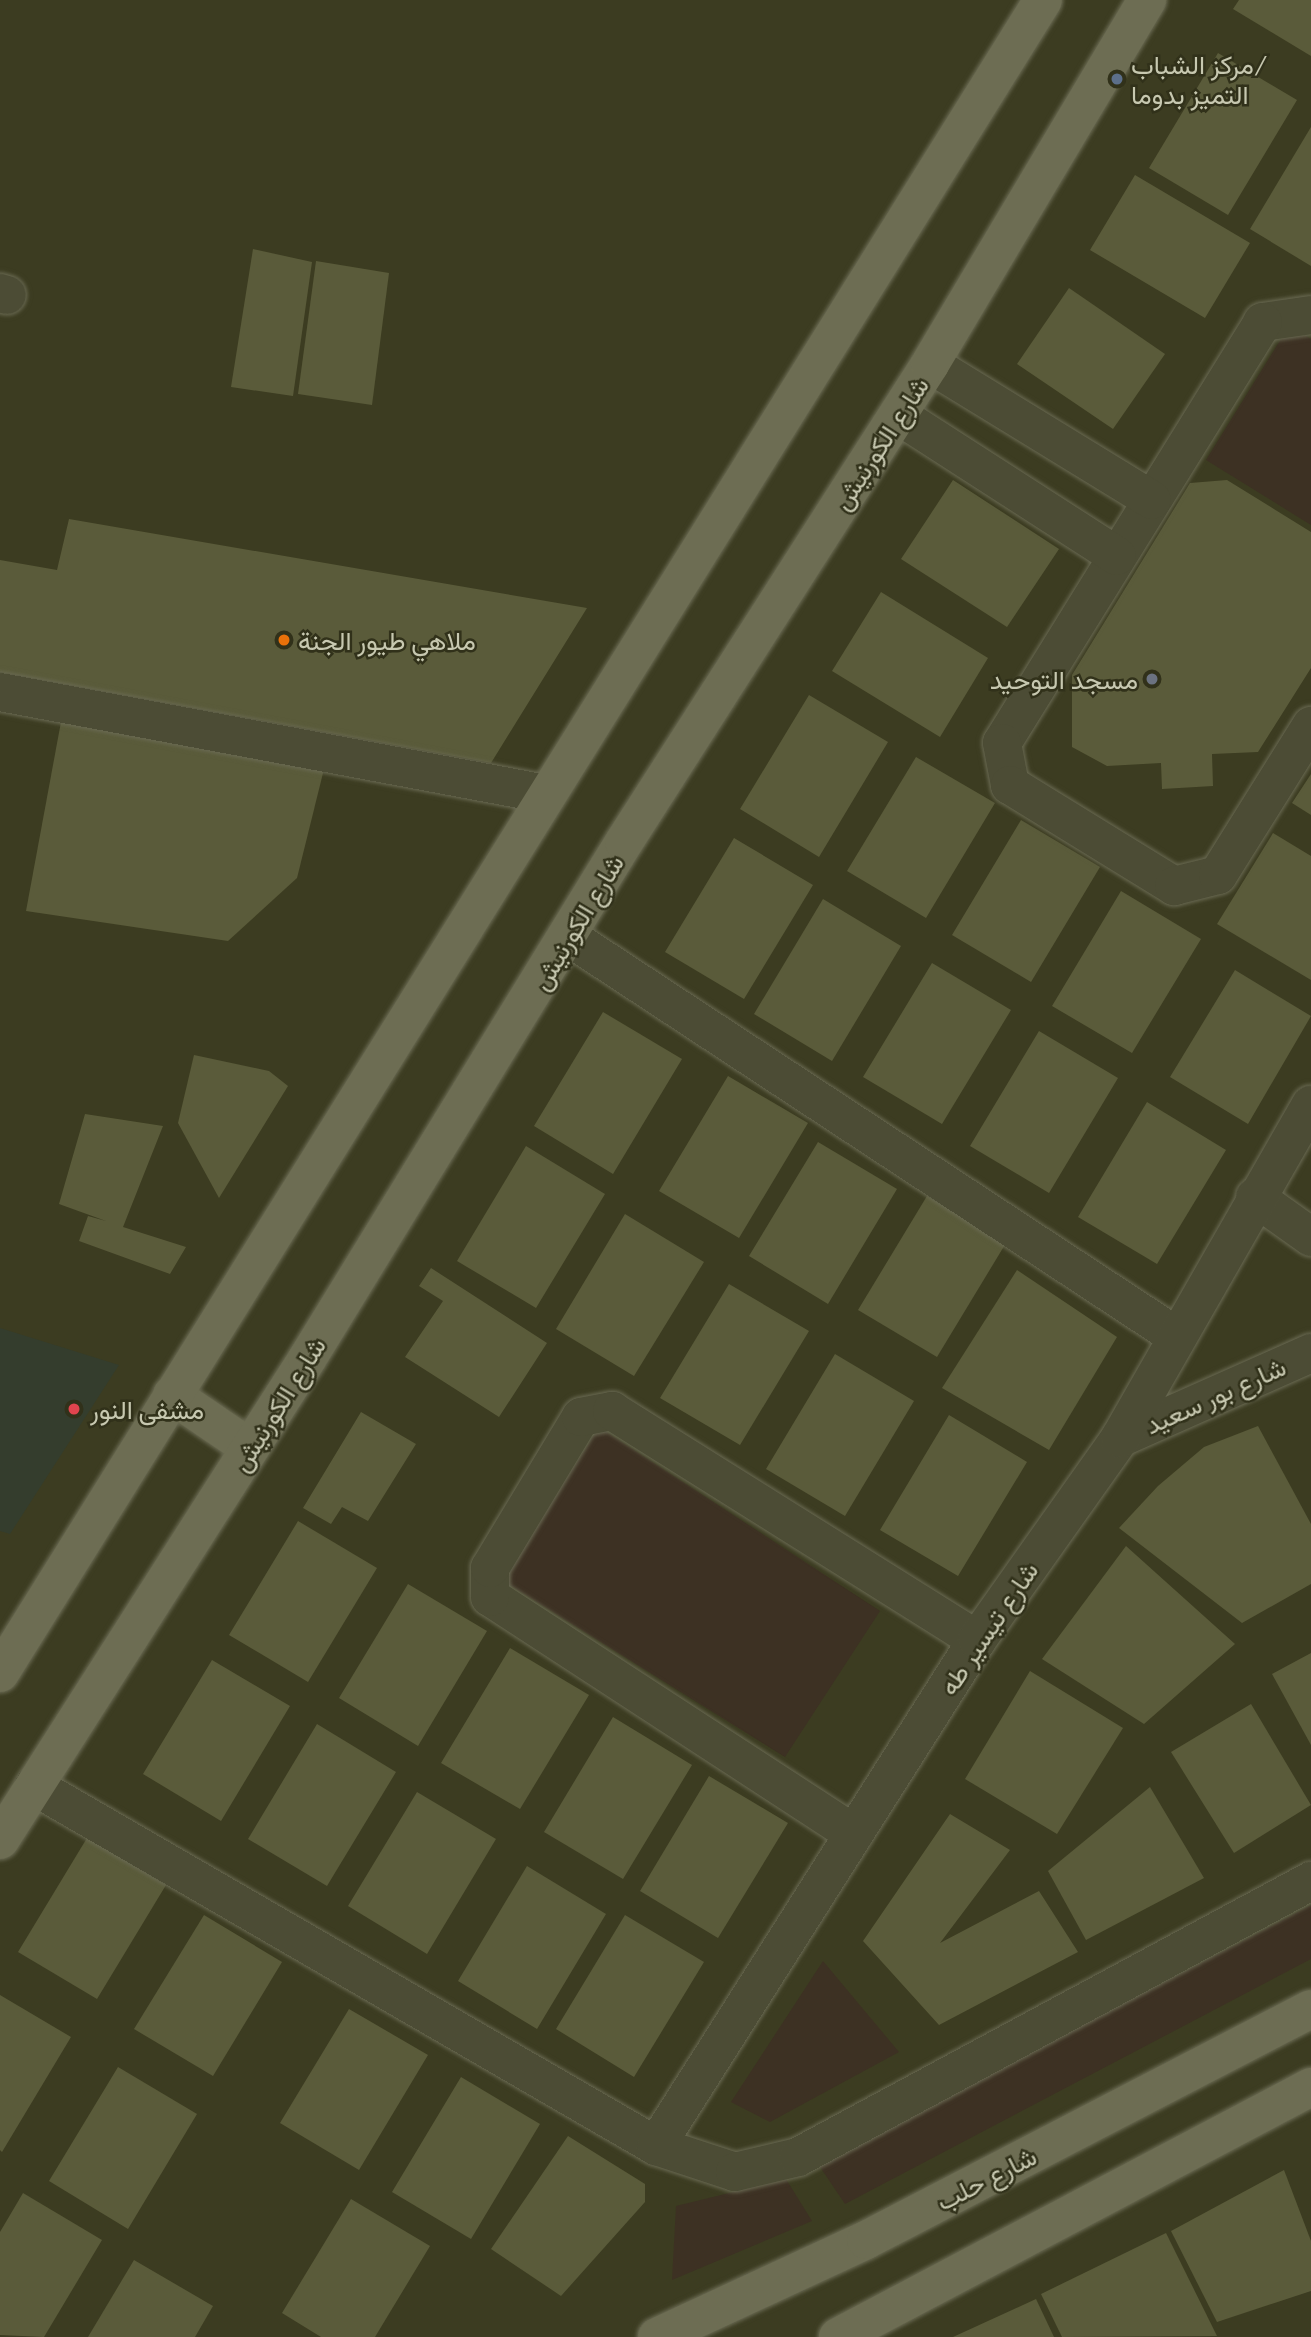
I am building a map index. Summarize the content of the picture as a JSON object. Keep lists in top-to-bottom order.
{
  "streets": {
    "main road": ["شارع الكورنيش", "شارع حلب"],
    "street": ["شارع بور سعيد", "شارع تيسير طه"]
  },
  "crossings": [
    ["شارع بور سعيد", "شارع تيسير طه"]
  ],
  "places": [
    "مركز الشباب/ التميز بدوما",
    "ملاهي طيور الجنة",
    "مسجد التوحيد",
    "مشفى النور"
  ]
}
